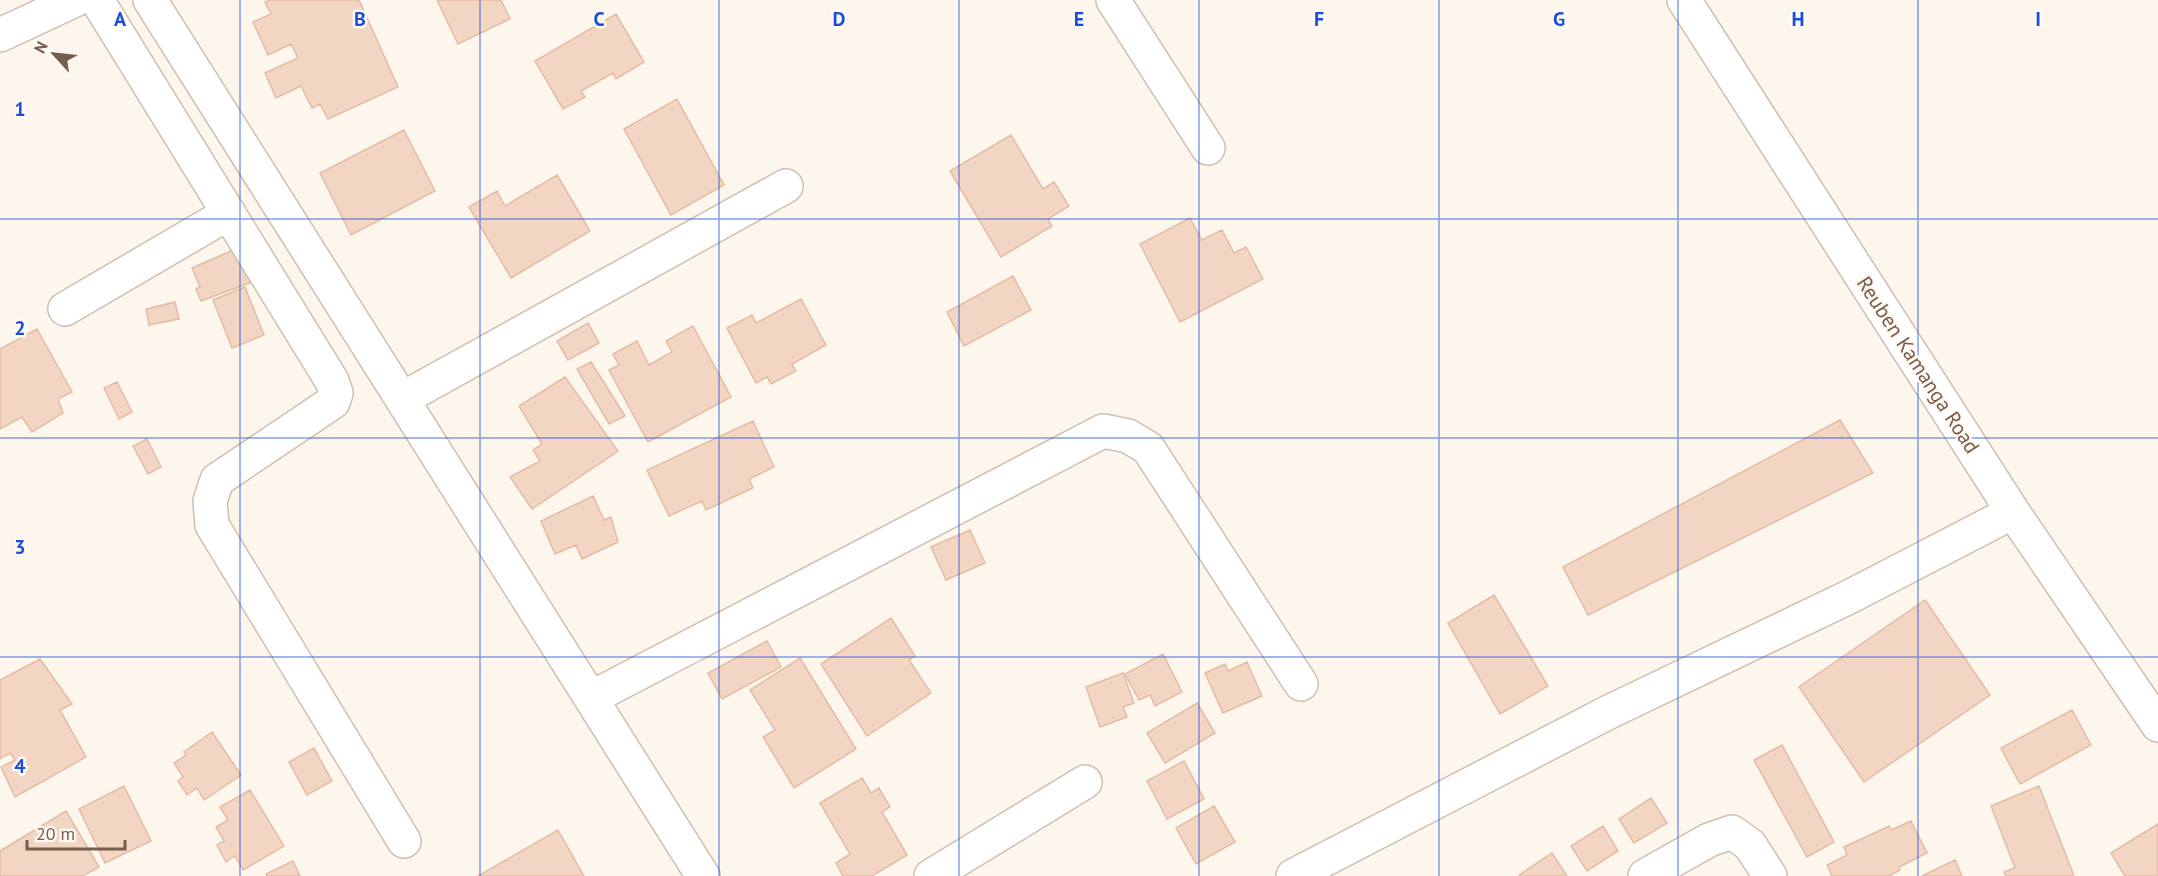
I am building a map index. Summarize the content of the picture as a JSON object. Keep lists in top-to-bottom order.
{
  "streets": {
    "street": ["Reuben Kamanga Road"]
  },
  "scale_bar": "20 m",
  "north": "top left",
  "grid": {
    "columns": [
      "A",
      "B",
      "C",
      "D",
      "E",
      "F",
      "G",
      "H",
      "I"
    ],
    "rows": [
      "1",
      "2",
      "3",
      "4"
    ]
  }
}
